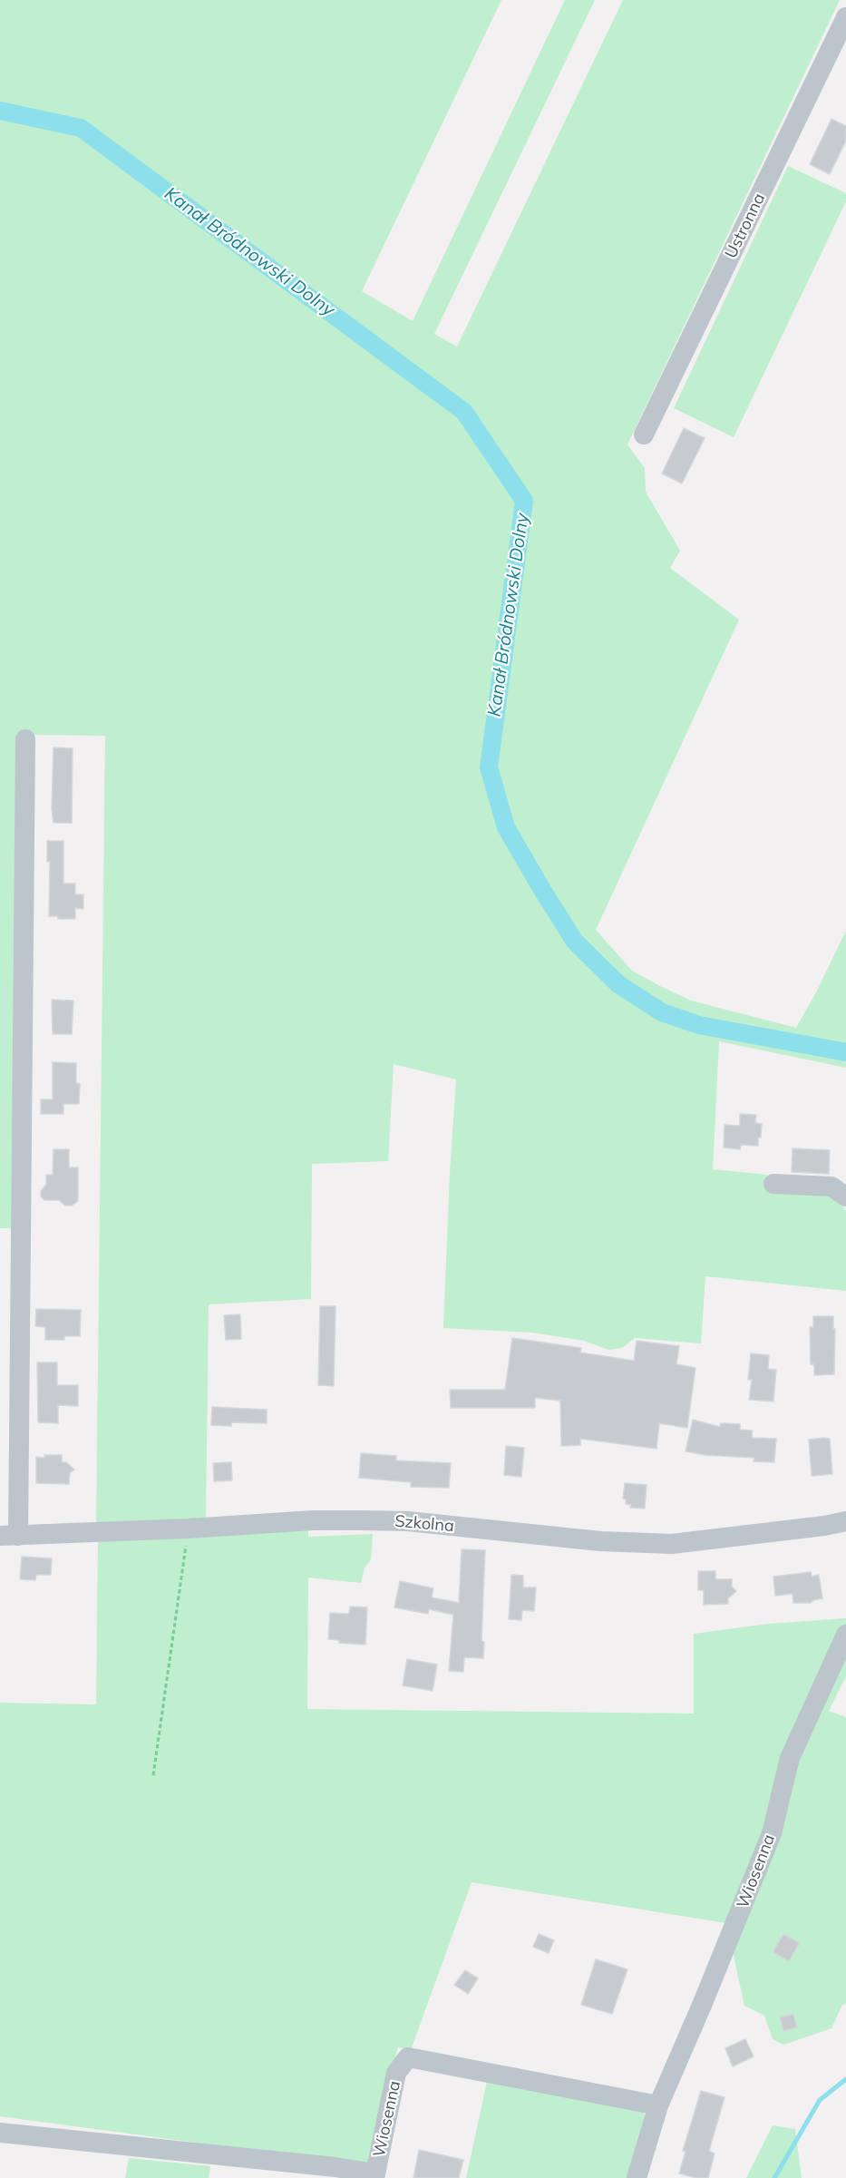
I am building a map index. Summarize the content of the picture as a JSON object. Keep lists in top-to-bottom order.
{
  "streets": {
    "street": ["Ustronna", "Szkolna", "Wiosenna"]
  },
  "water": ["Kanał Bródnowski Dolny"]
}
